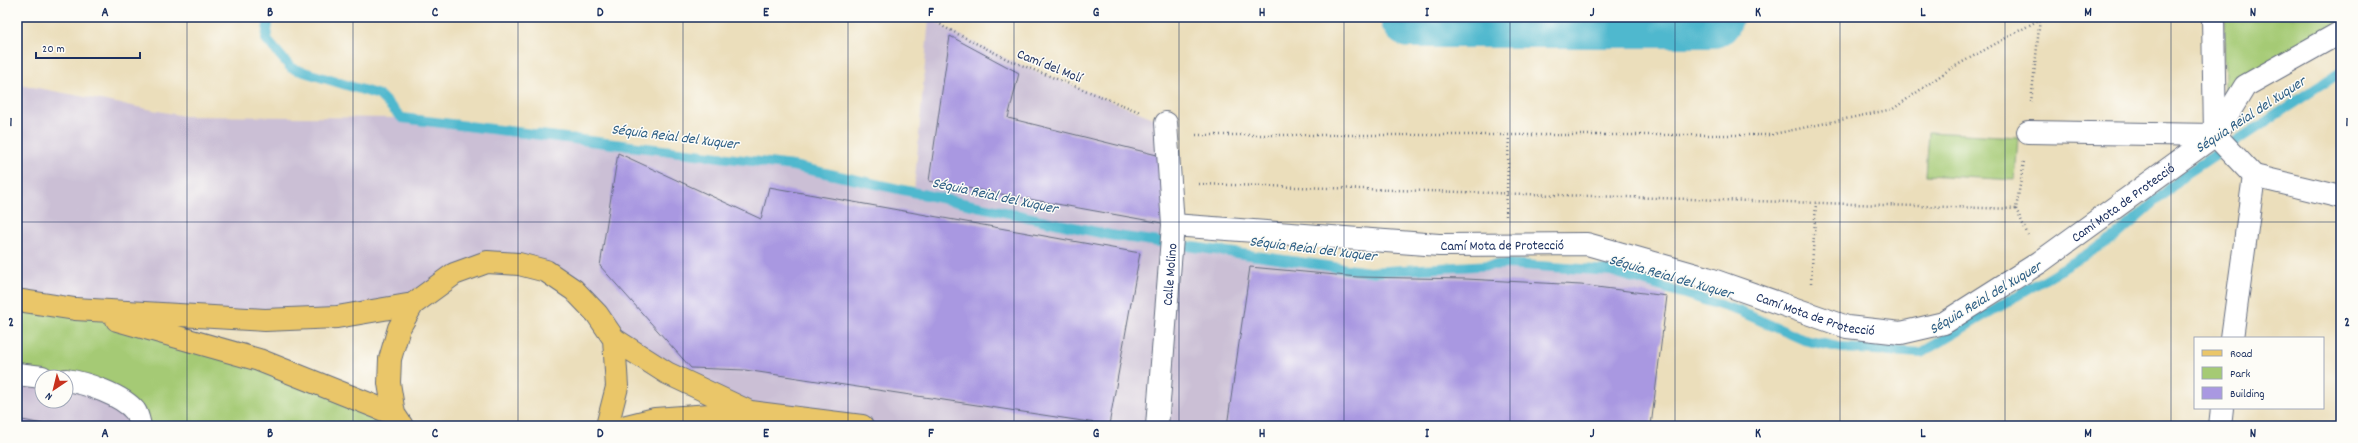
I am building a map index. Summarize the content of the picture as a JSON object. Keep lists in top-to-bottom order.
{
  "streets": {
    "street": ["Camí Mota de Protecció", "Calle Molino"],
    "path": ["Camí del Molí"]
  },
  "crossings": [
    ["Camí del Molí", "Calle Molino"],
    ["Camí Mota de Protecció", "Calle Molino"]
  ],
  "water": ["Séquia Reial del Xuquer"],
  "legend": ["Road", "Park", "Building"],
  "scale_bar": "20 m",
  "north": "bottom left",
  "grid": {
    "columns": [
      "A",
      "B",
      "C",
      "D",
      "E",
      "F",
      "G",
      "H",
      "I",
      "J",
      "K",
      "L",
      "M",
      "N"
    ],
    "rows": ["1", "2"]
  }
}
